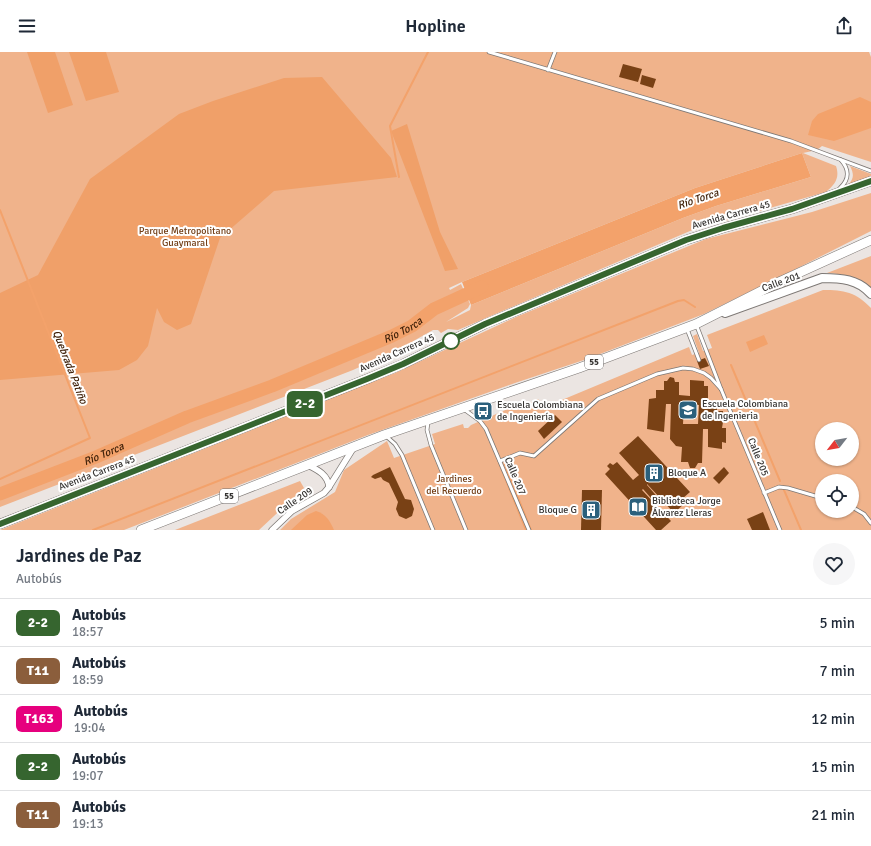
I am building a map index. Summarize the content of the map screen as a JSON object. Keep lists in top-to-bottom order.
{
  "streets": {
    "highway": ["Avenida Carrera 45", "55"],
    "main road": ["Calle 201"],
    "street": ["Calle 209"],
    "lane": ["Calle 205", "Calle 207"]
  },
  "crossings": [
    ["Calle 201", "55"],
    ["Calle 201", "Calle 205"],
    ["55", "Calle 205"],
    ["55", "Calle 207"],
    ["55", "Calle 209"]
  ],
  "water": ["Río Torca", "Quebrada Patiño"],
  "parks": ["Parque Metropolitano Guaymaral", "Jardines del Recuerdo"],
  "places": {
    "school or university": ["Escuela Colombiana de Ingenieria"],
    "bus stop": ["Escuela Colombiana de Ingeniería"],
    "building": ["Bloque A", "Bloque G"],
    "library": ["Biblioteca Jorge Álvarez Lleras"]
  },
  "lines": ["bus line 2-2"],
  "north": "bottom left",
  "page": {
    "header": "Hopline",
    "on_map": "2-2",
    "heading": ["Jardines de Paz", "Autobús"],
    "list": [
      {
        "mark": "2-2",
        "name": "Autobús",
        "note": "18:57",
        "value": "5 min"
      },
      {
        "mark": "T11",
        "name": "Autobús",
        "note": "18:59",
        "value": "7 min"
      },
      {
        "mark": "T163",
        "name": "Autobús",
        "note": "19:04",
        "value": "12 min"
      },
      {
        "mark": "2-2",
        "name": "Autobús",
        "note": "19:07",
        "value": "15 min"
      },
      {
        "mark": "T11",
        "name": "Autobús",
        "note": "19:13",
        "value": "21 min"
      }
    ]
  }
}
